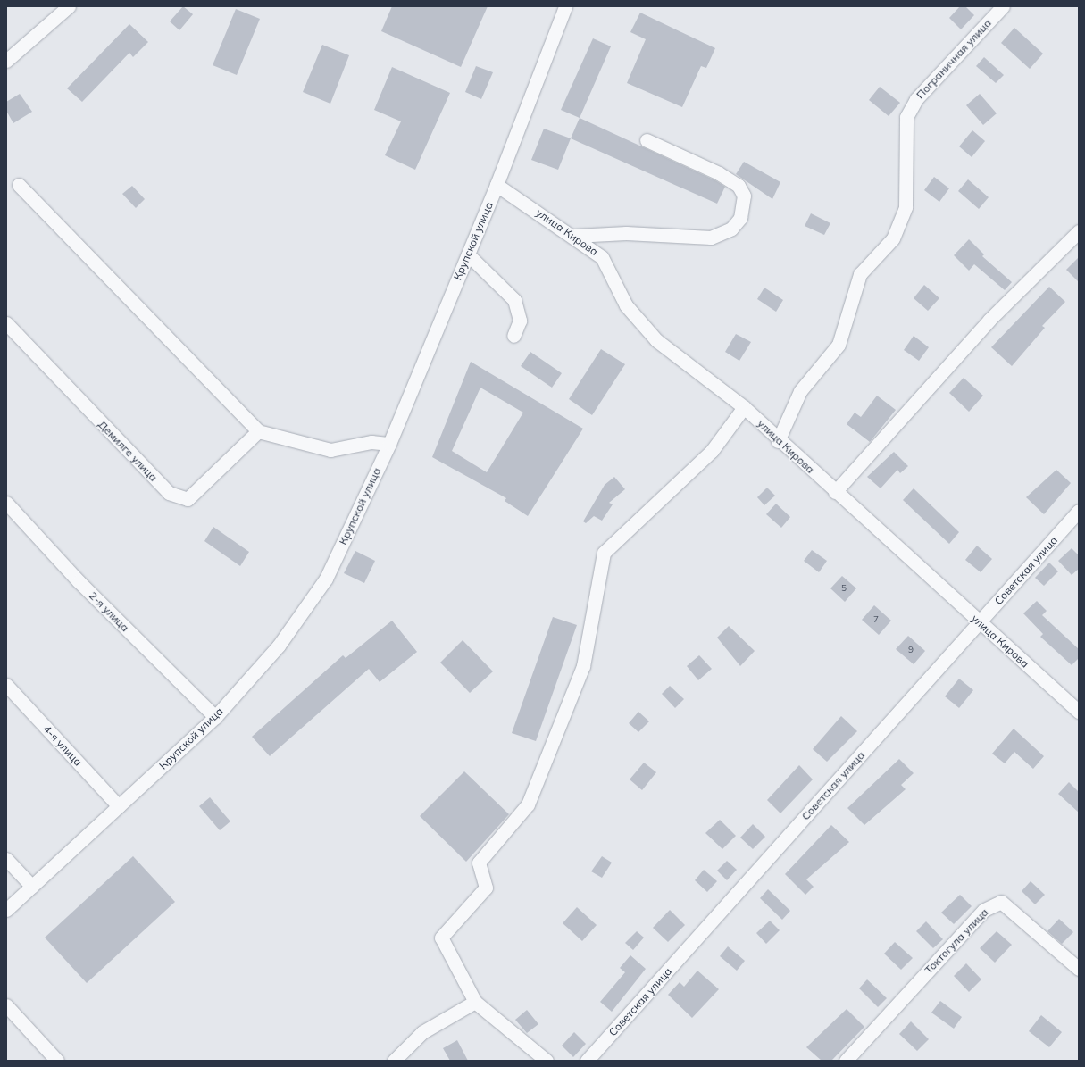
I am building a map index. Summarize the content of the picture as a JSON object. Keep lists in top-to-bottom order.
{
  "streets": {
    "street": [
      "Пограничная улица",
      "улица Кирова",
      "Крупской улица",
      "Демилге улица",
      "Советская улица",
      "2-я улица",
      "4-я улица",
      "Токтогула улица"
    ]
  },
  "crossings": [
    ["Пограничная улица", "улица Кирова"],
    ["улица Кирова", "Крупской улица"],
    ["улица Кирова", "Советская улица"],
    ["Крупской улица", "2-я улица"],
    ["Крупской улица", "4-я улица"]
  ],
  "house_numbers": ["5", "7", "9"]
}
